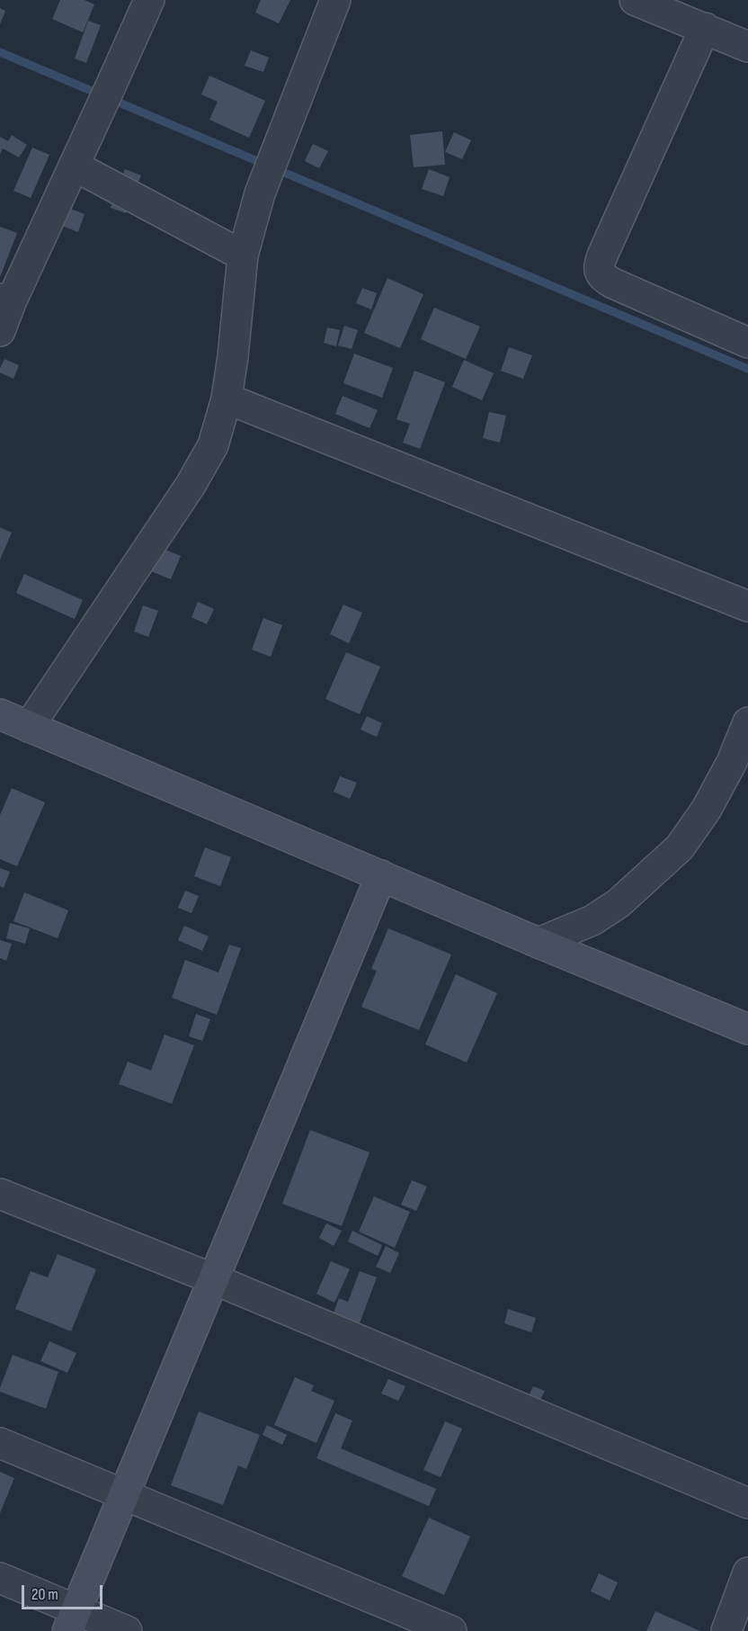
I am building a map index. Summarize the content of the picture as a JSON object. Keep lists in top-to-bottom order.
{
  "scale_bar": "20 m"
}
